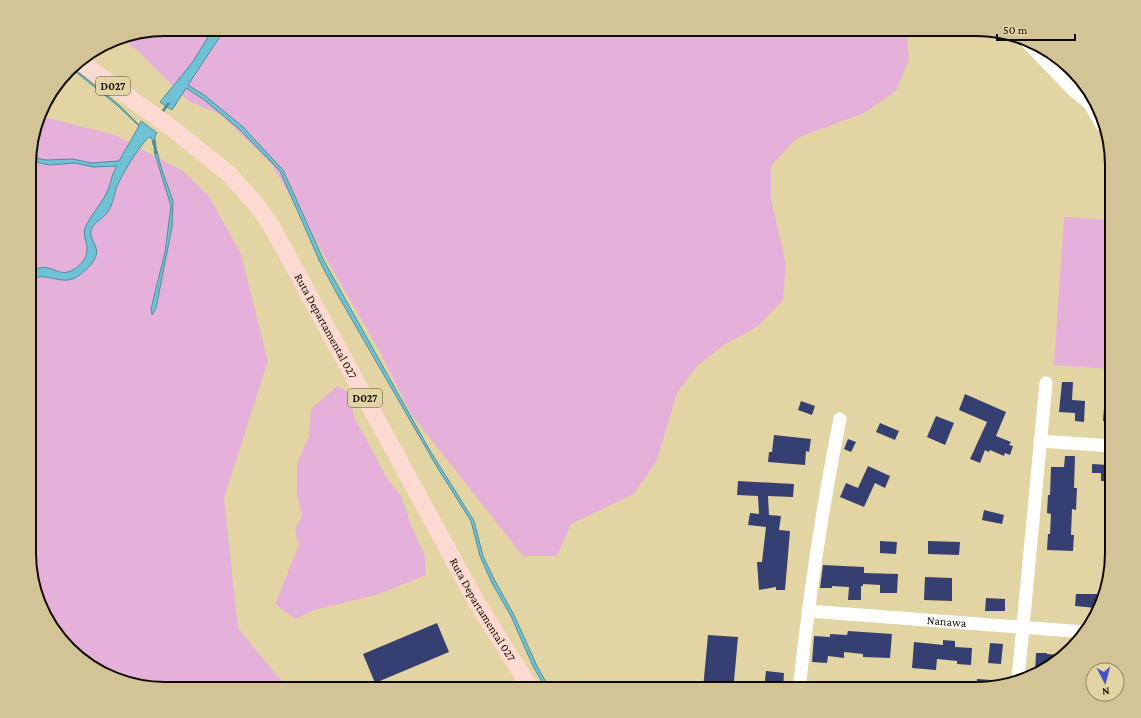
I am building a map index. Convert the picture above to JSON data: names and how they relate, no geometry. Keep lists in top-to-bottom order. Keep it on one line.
{"streets":{"main road":["D027","Ruta Departamental 027"],"street":["Nanawa"]},"scale_bar":"50 m","north":"bottom"}
